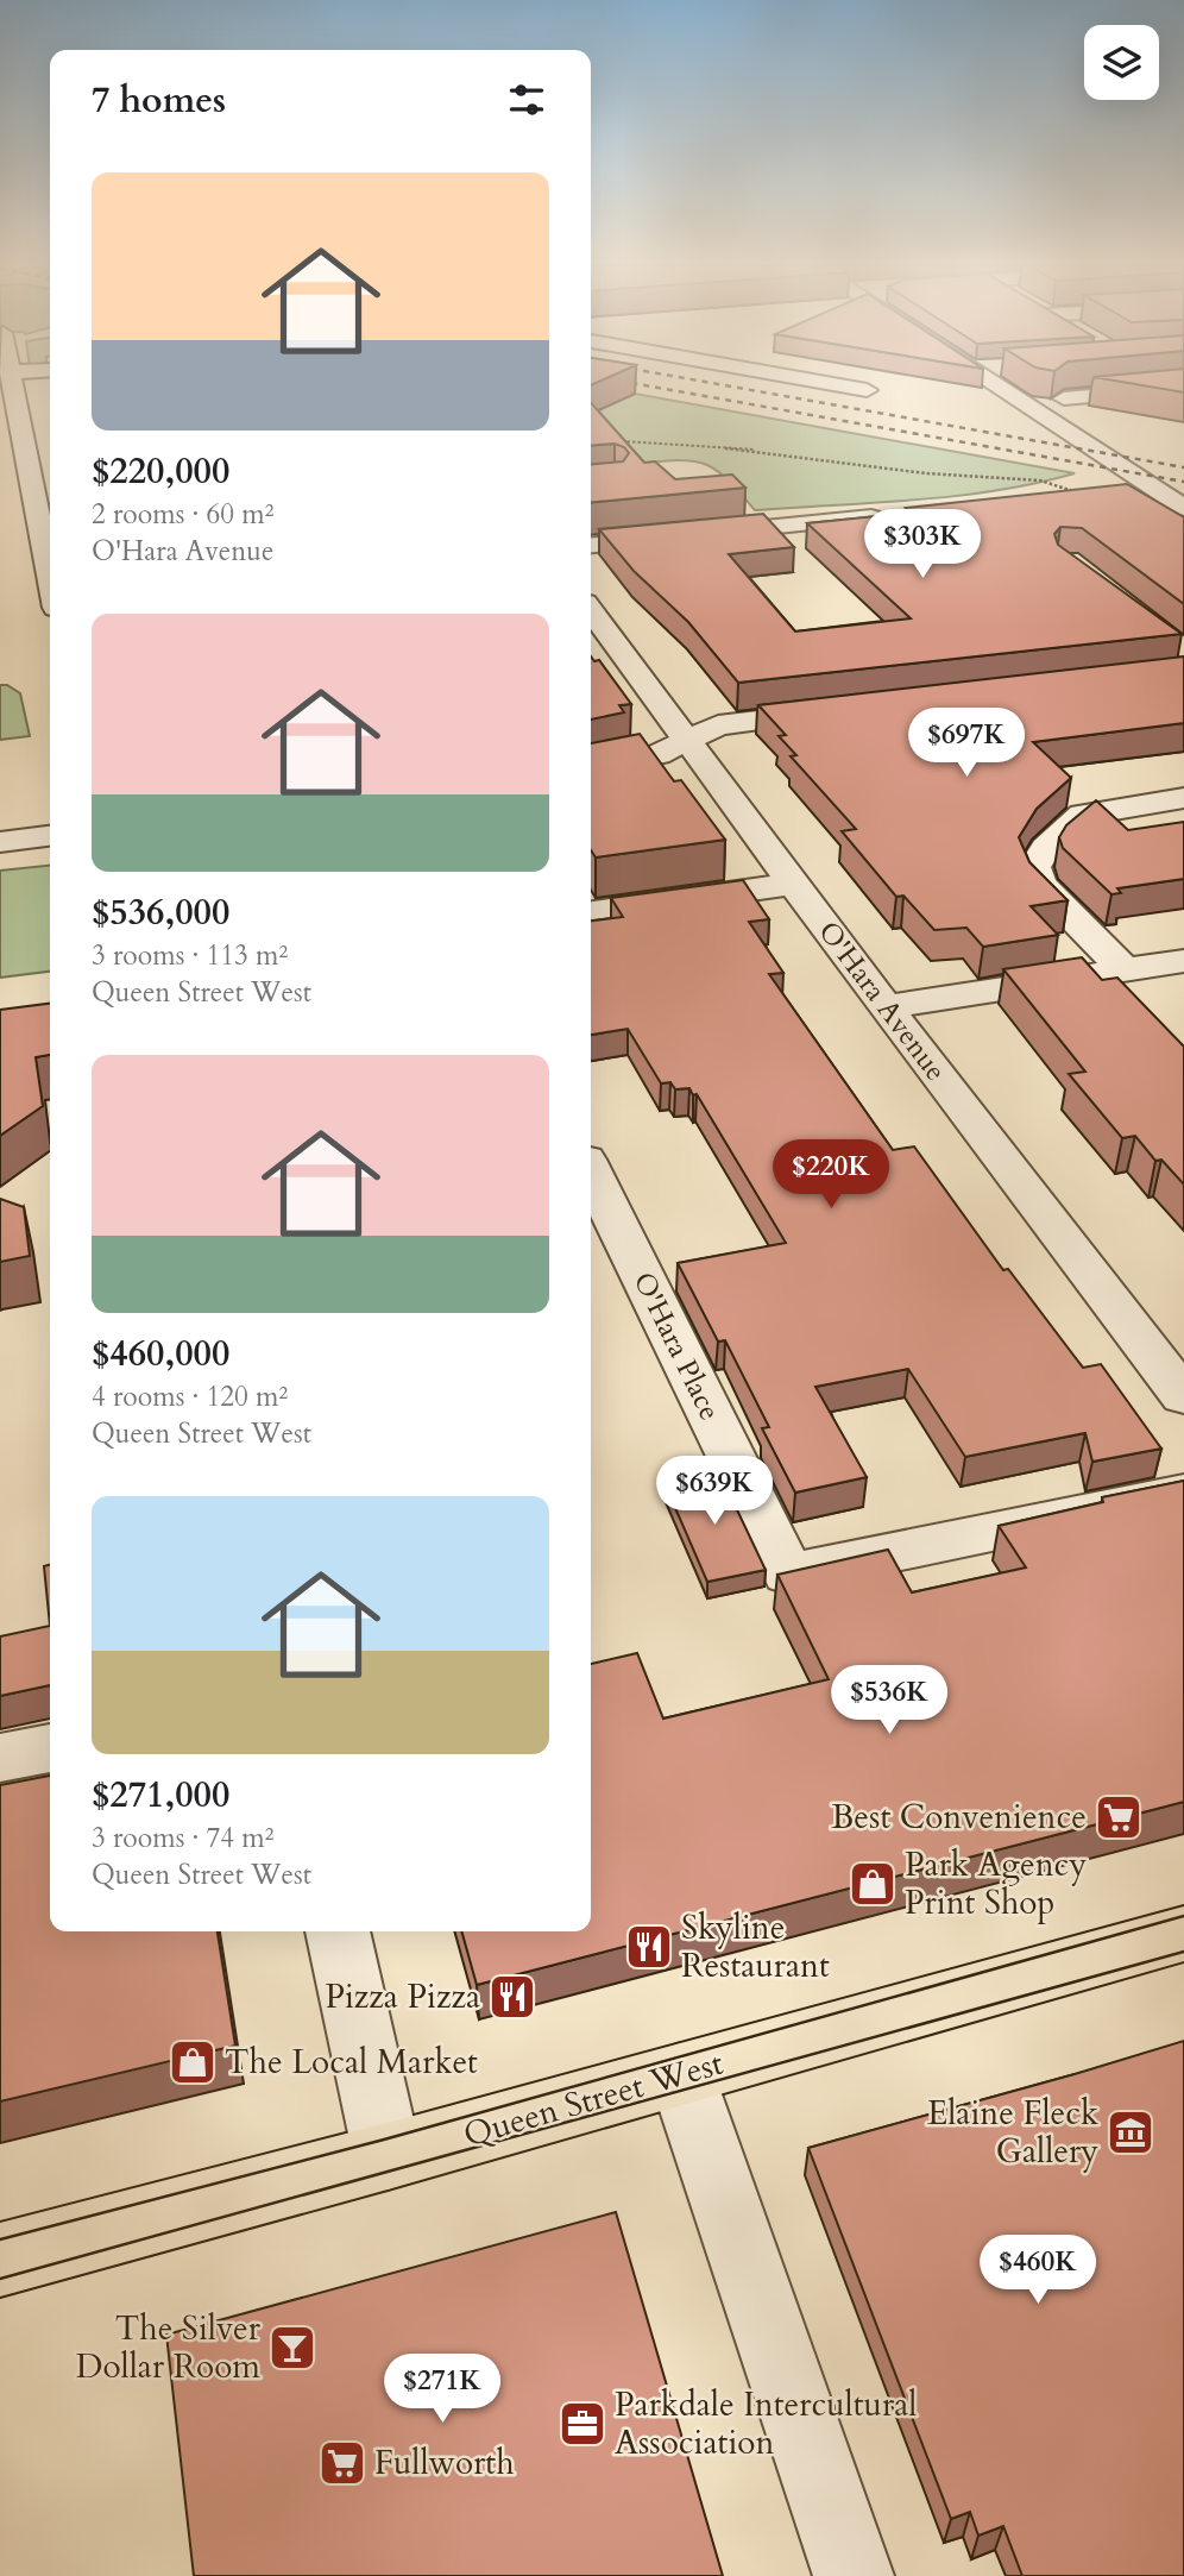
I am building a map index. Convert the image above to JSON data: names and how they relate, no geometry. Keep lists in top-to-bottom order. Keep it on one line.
{"streets":{"main road":["Queen Street West"],"street":["O'Hara Avenue","O'Hara Place"]},"places":{"supermarket":["Best Convenience","Fullworth"],"shop":["Park Agency Print Shop","The Local Market"],"restaurant":["Skyline Restaurant","Pizza Pizza"],"museum":["Elaine Fleck Gallery"],"bar":["The Silver Dollar Room"],"office":["Parkdale Intercultural Association"]},"page":{"heading":"7 homes","list":[{"name":"$220,000","note":"2 rooms · 60 m² · O'Hara Avenue"},{"name":"$536,000","note":"3 rooms · 113 m² · Queen Street West"},{"name":"$460,000","note":"4 rooms · 120 m² · Queen Street West"},{"name":"$271,000","note":"3 rooms · 74 m² · Queen Street West"}],"price":["$303K","$697K","$220K","$639K","$536K","$460K","$271K"]}}
